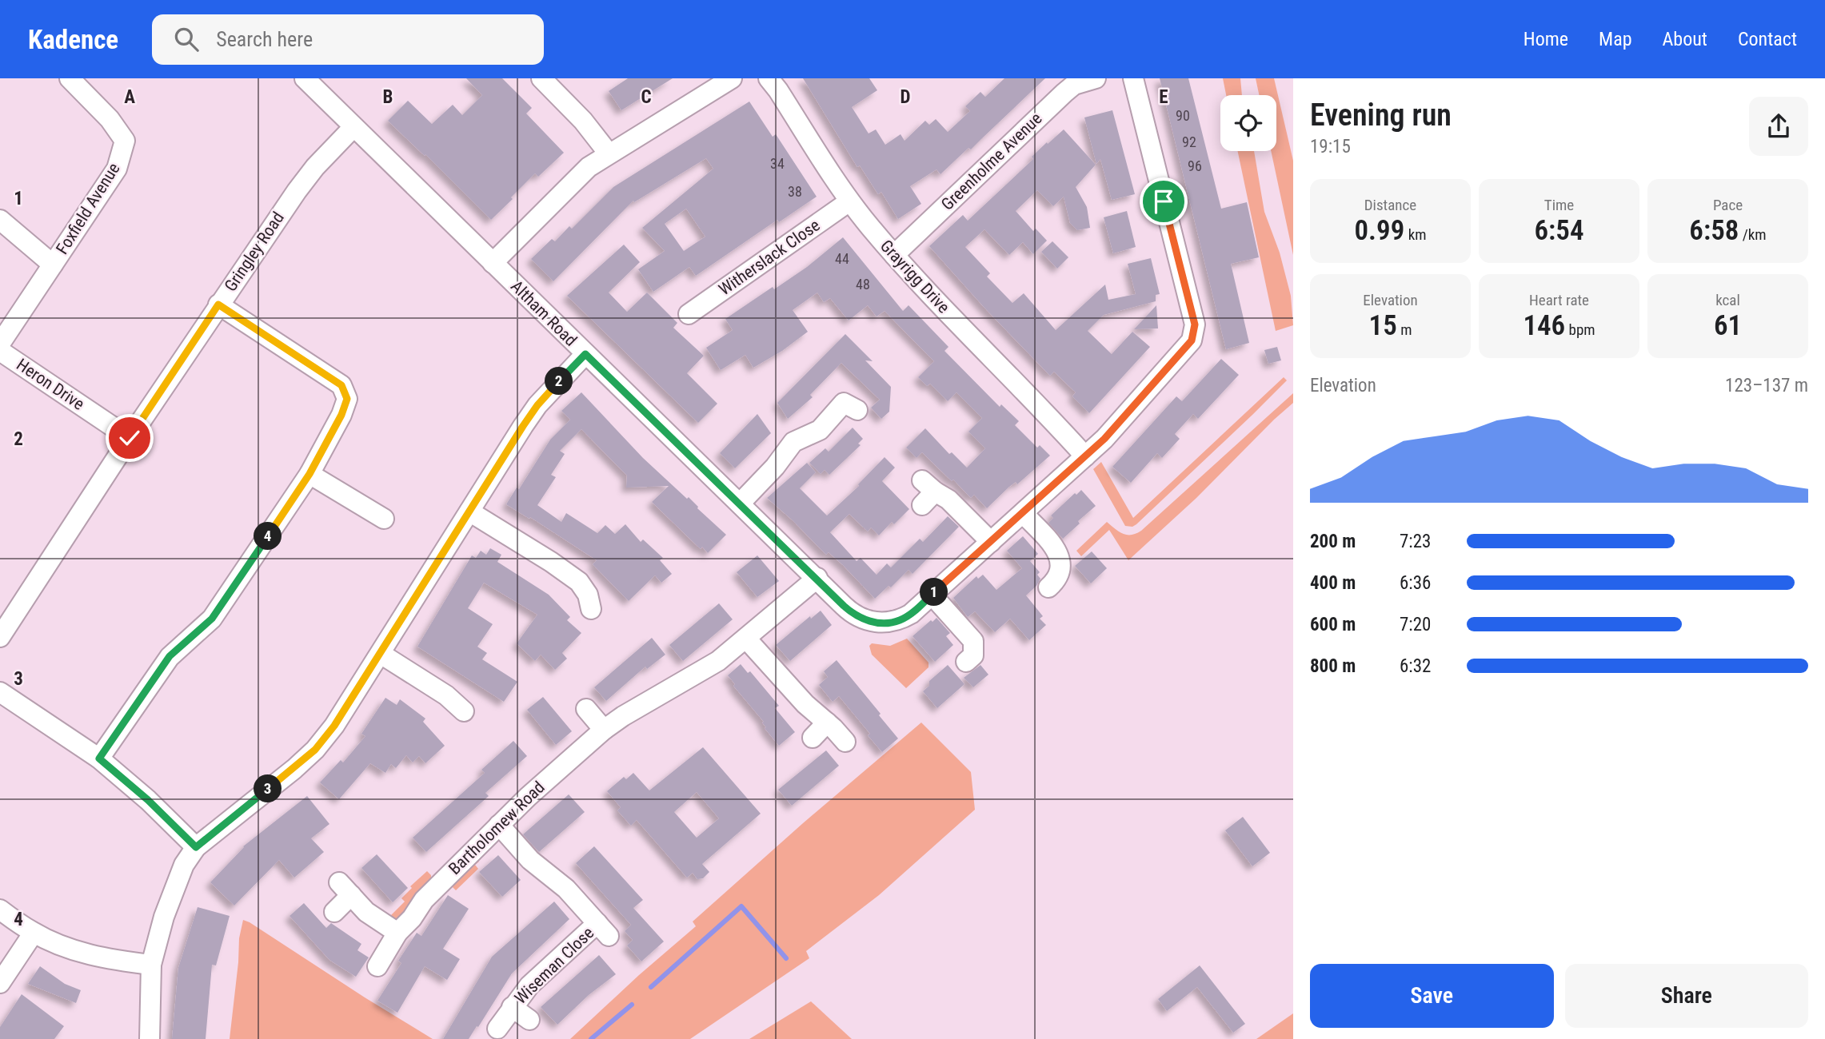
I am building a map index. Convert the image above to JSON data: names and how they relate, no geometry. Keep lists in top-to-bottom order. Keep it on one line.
{"streets":{"street":["Greenholme Avenue","Foxfield Avenue","Gringley Road","Witherslack Close","Grayrigg Drive","Altham Road","Heron Drive","Bartholomew Road","Wiseman Close"]},"crossings":[["Greenholme Avenue","Grayrigg Drive"],["Gringley Road","Altham Road"],["Gringley Road","Heron Drive"],["Witherslack Close","Grayrigg Drive"],["Altham Road","Bartholomew Road"],["Bartholomew Road","Wiseman Close"]],"house_numbers":["90","92","34","96","38","44","48"],"page":{"header":"Kadence","search":"Search here","nav":["Home","Map","About","Contact"],"heading":["Evening run","19:15"],"stats":[["Distance","0.99 km"],["Time","6:54"],["Pace","6:58 /km"],["Elevation","15 m"],["Heart rate","146 bpm"],["kcal","61"]],"chart":["Elevation","123–137 m"],"pins":["2","4","1","3"],"list":[{"name":"200 m","note":"7:23"},{"name":"400 m","note":"6:36"},{"name":"600 m","note":"7:20"},{"name":"800 m","note":"6:32"}],"buttons":["Save","Share"]},"grid":{"columns":["A","B","C","D","E"],"rows":["1","2","3","4"]}}
